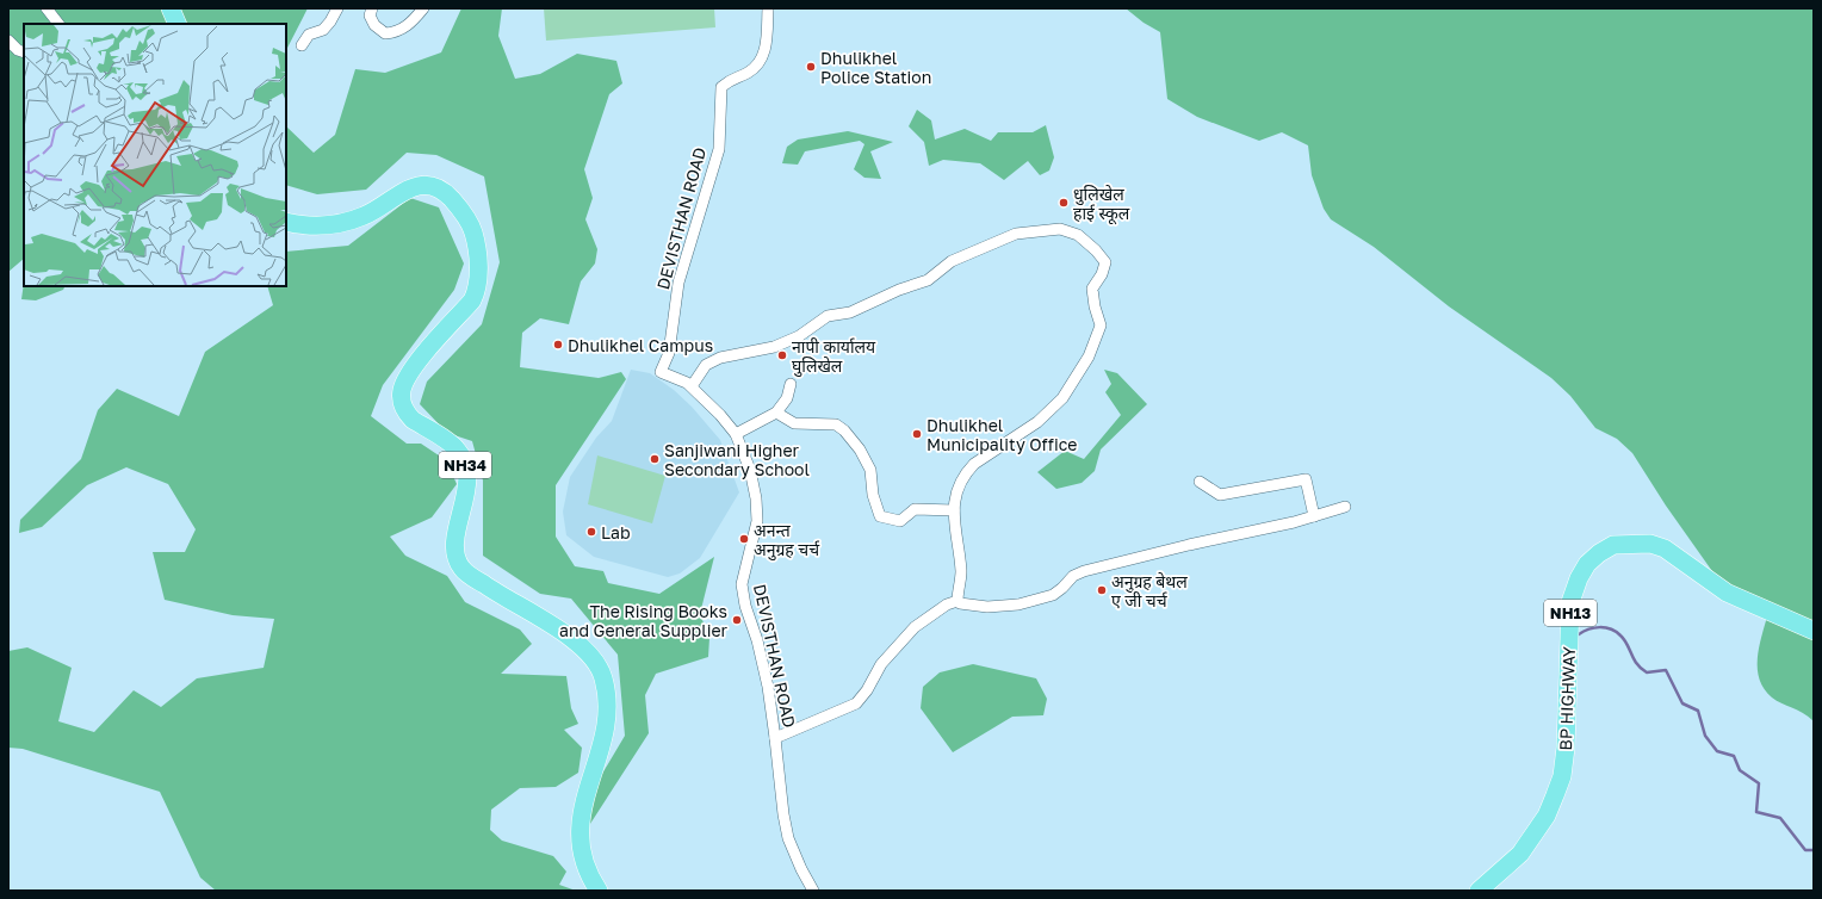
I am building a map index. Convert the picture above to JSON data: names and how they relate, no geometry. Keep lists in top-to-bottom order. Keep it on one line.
{"streets":{"highway":["NH34","NH13","BP HIGHWAY"],"street":["DEVISTHAN ROAD"]},"places":["Dhulikhel Police Station","धुलिखेल हाई स्कूल","Dhulikhel Campus","नापी कार्यालय घुलिखेल","Dhulikhel Municipality Office","Sanjiwani Higher Secondary School","Lab","अनन्त अनुग्रह चर्च","अनुग्रह बेथल ए जी चर्च","The Rising Books and General Supplier"]}
